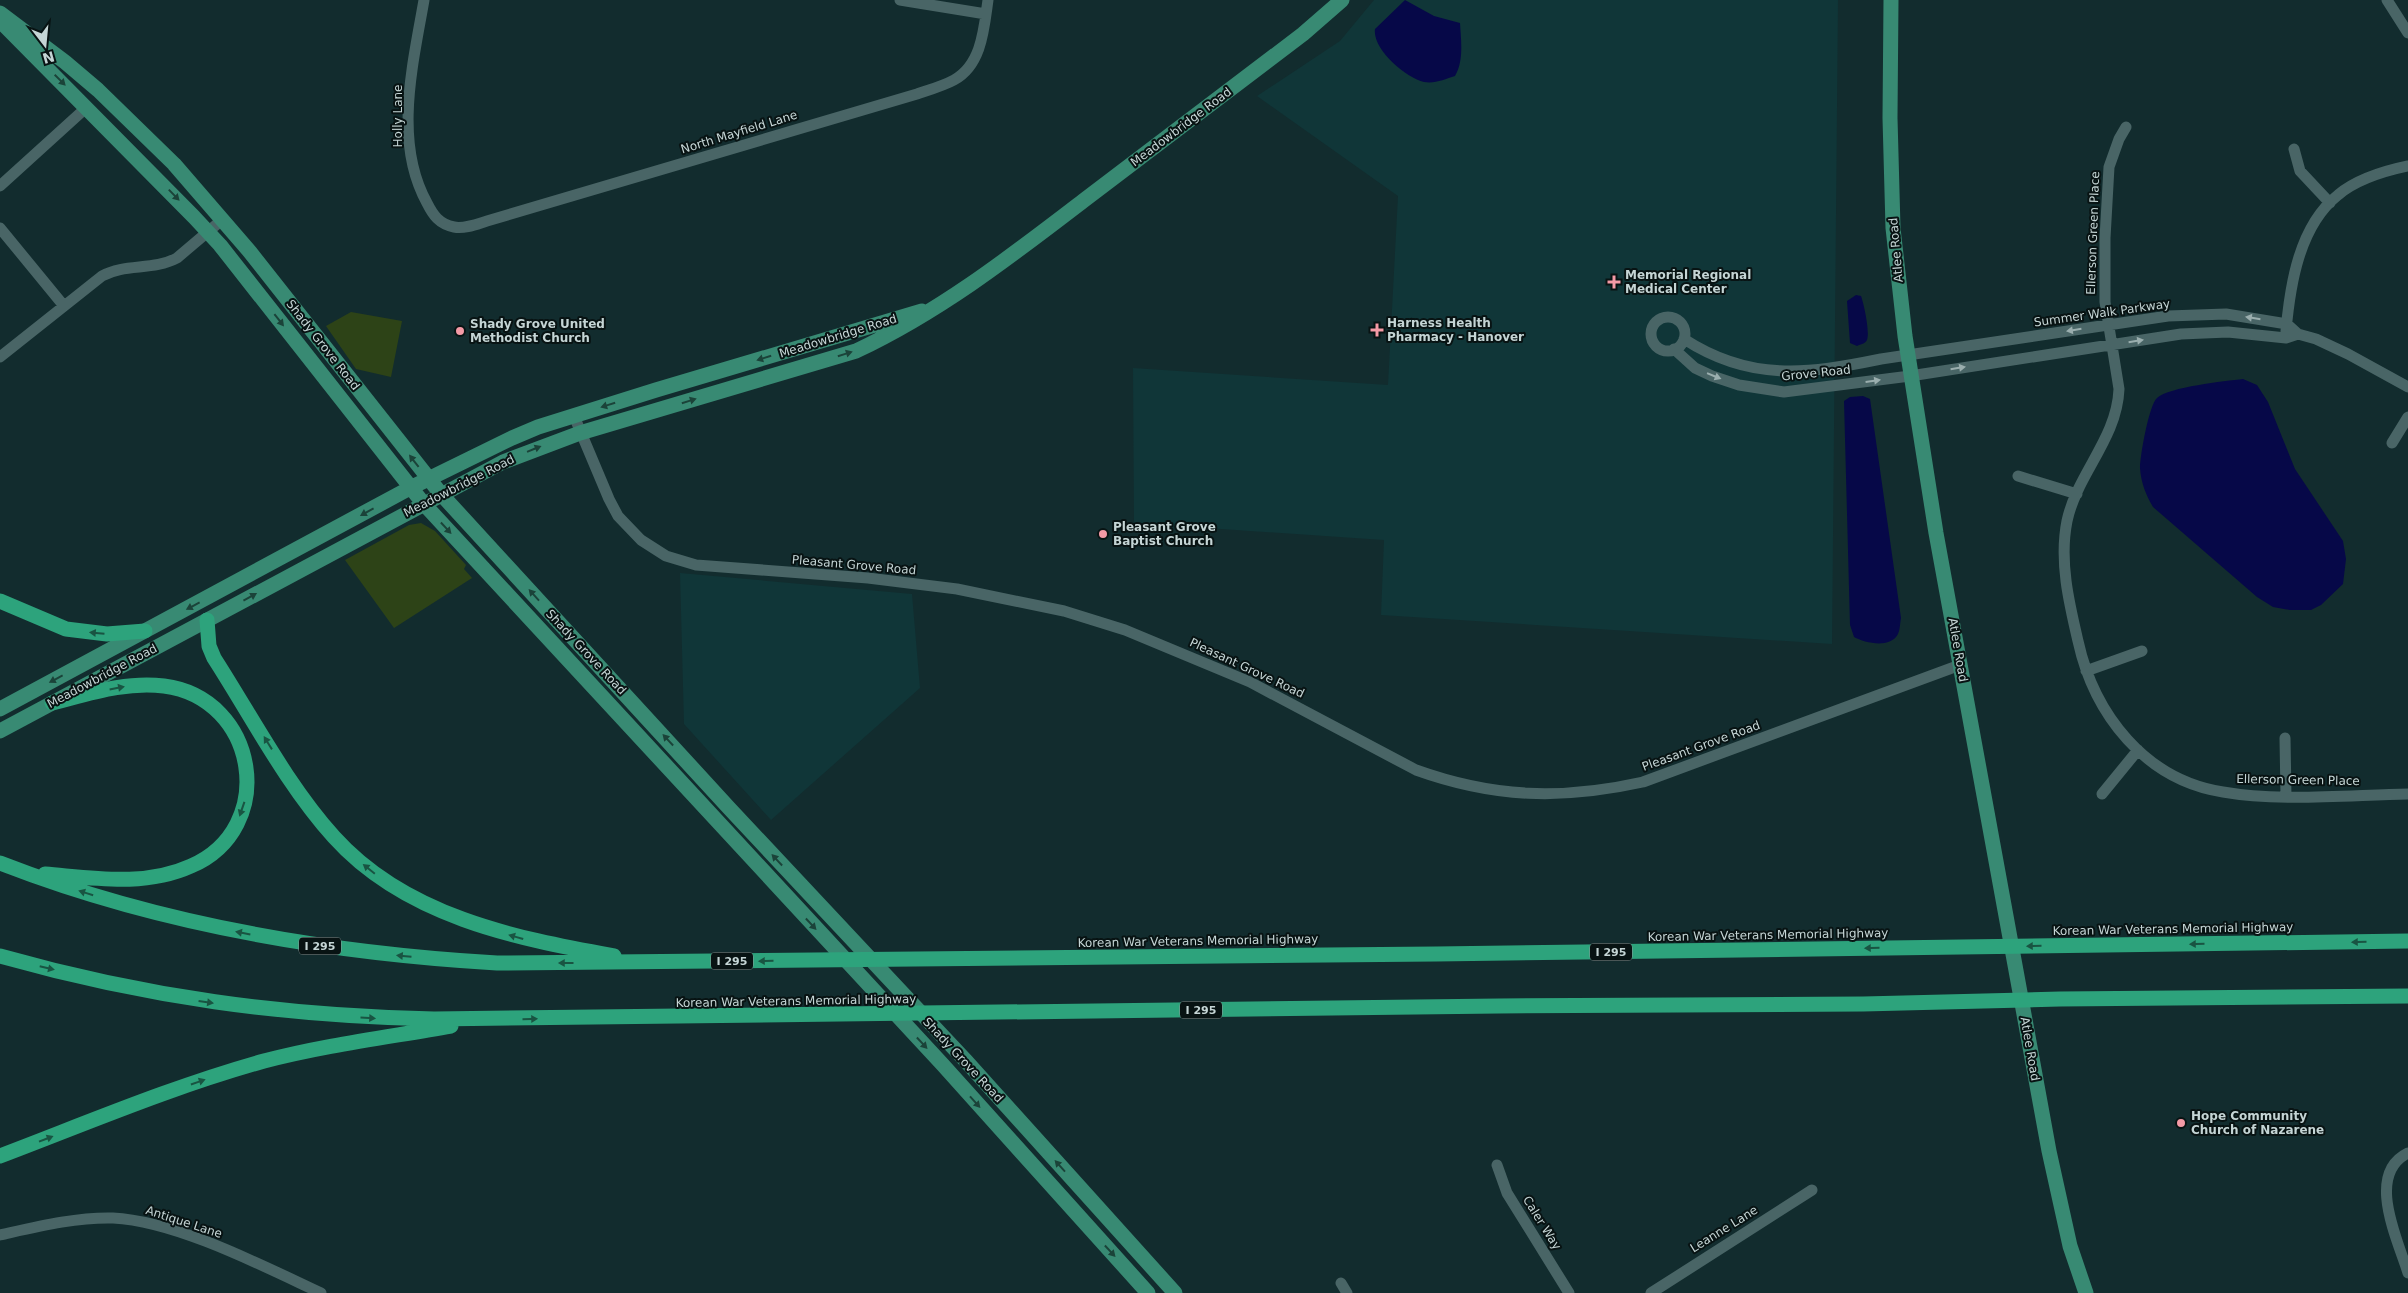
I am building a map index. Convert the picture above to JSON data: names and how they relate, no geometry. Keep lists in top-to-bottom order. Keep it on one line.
{"streets":{"highway":["Korean War Veterans Memorial Highway","I 295"],"main road":["Meadowbridge Road","Atlee Road","Shady Grove Road"],"street":["Holly Lane","North Mayfield Lane","Ellerson Green Place","Summer Walk Parkway","Grove Road","Pleasant Grove Road","Antique Lane","Caler Way","Leanne Lane"]},"crossings":[["Holly Lane","North Mayfield Lane"],["Meadowbridge Road","Shady Grove Road"],["Meadowbridge Road","Pleasant Grove Road"],["Ellerson Green Place","Summer Walk Parkway"],["Atlee Road","Summer Walk Parkway"],["Atlee Road","Grove Road"],["Atlee Road","Pleasant Grove Road"],["Summer Walk Parkway","Grove Road"]],"places":{"health":["Memorial Regional Medical Center","Harness Health Pharmacy - Hanover"],"other":["Shady Grove United Methodist Church","Pleasant Grove Baptist Church","Hope Community Church of Nazarene"]},"north":"bottom"}
